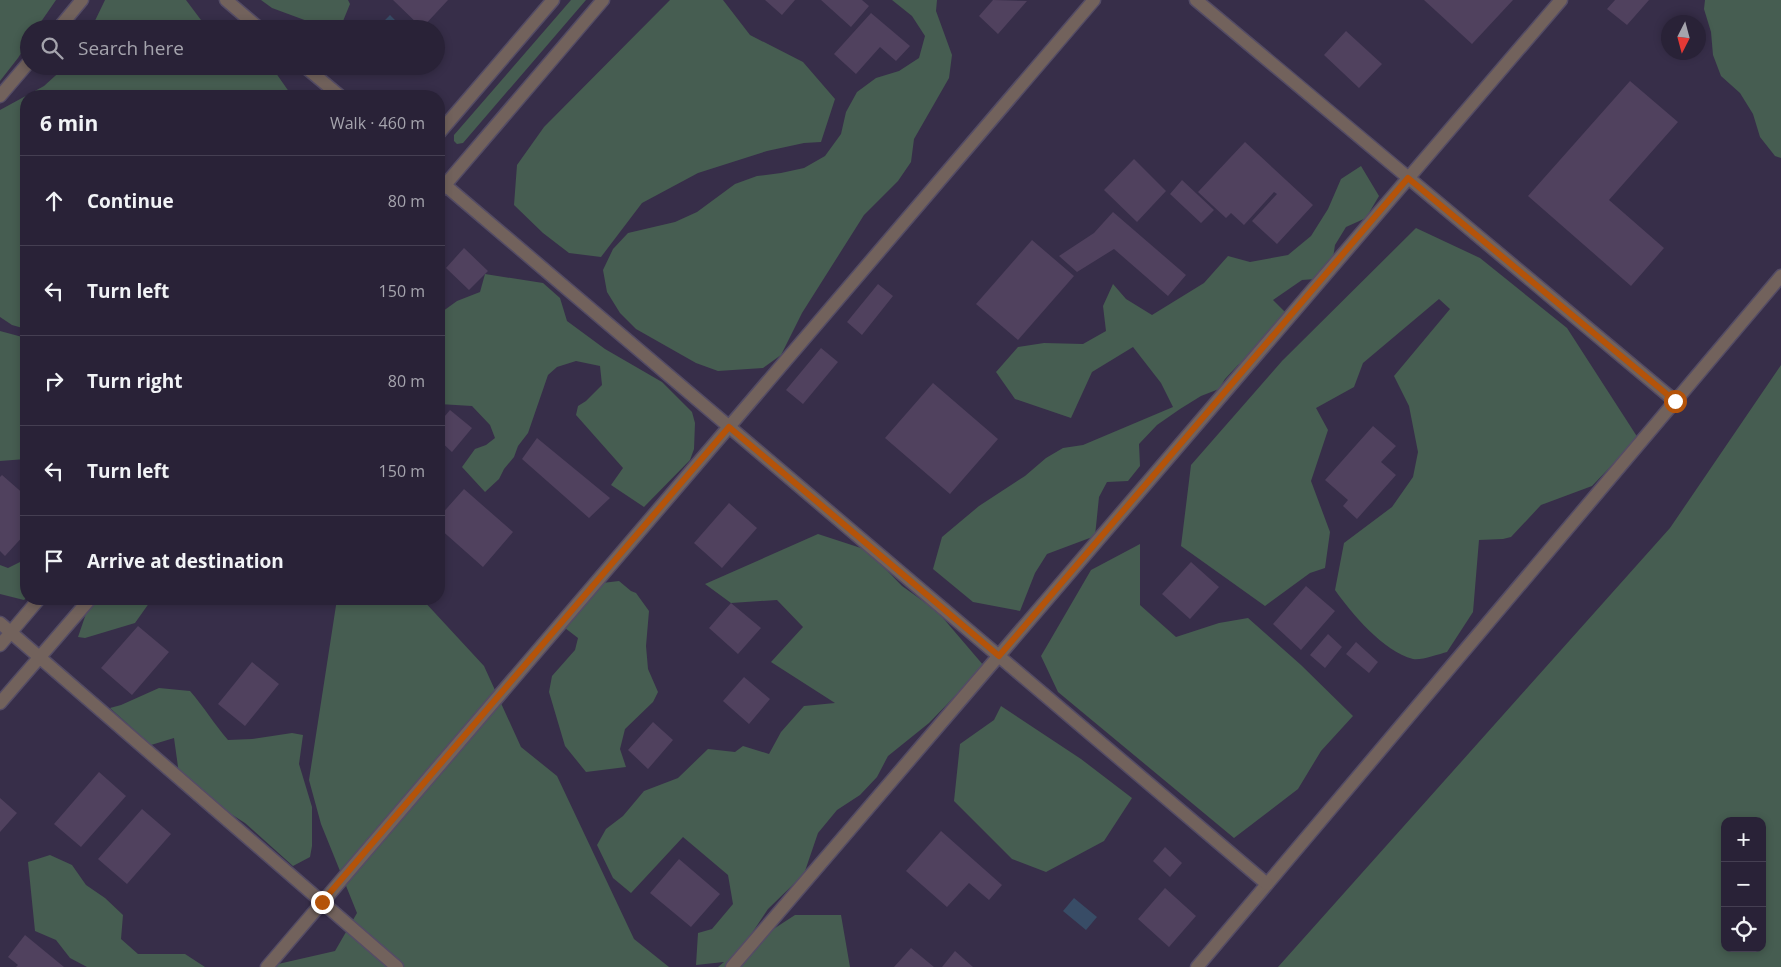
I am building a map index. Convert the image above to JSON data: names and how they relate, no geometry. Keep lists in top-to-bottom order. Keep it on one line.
{"north":"bottom","page":{"search":"Search here","heading":["6 min","Walk · 460 m"],"list":[["Continue","80 m"],["Turn left","150 m"],["Turn right","80 m"],["Turn left","150 m"],"Arrive at destination"],"map_buttons":["+","−"]}}
